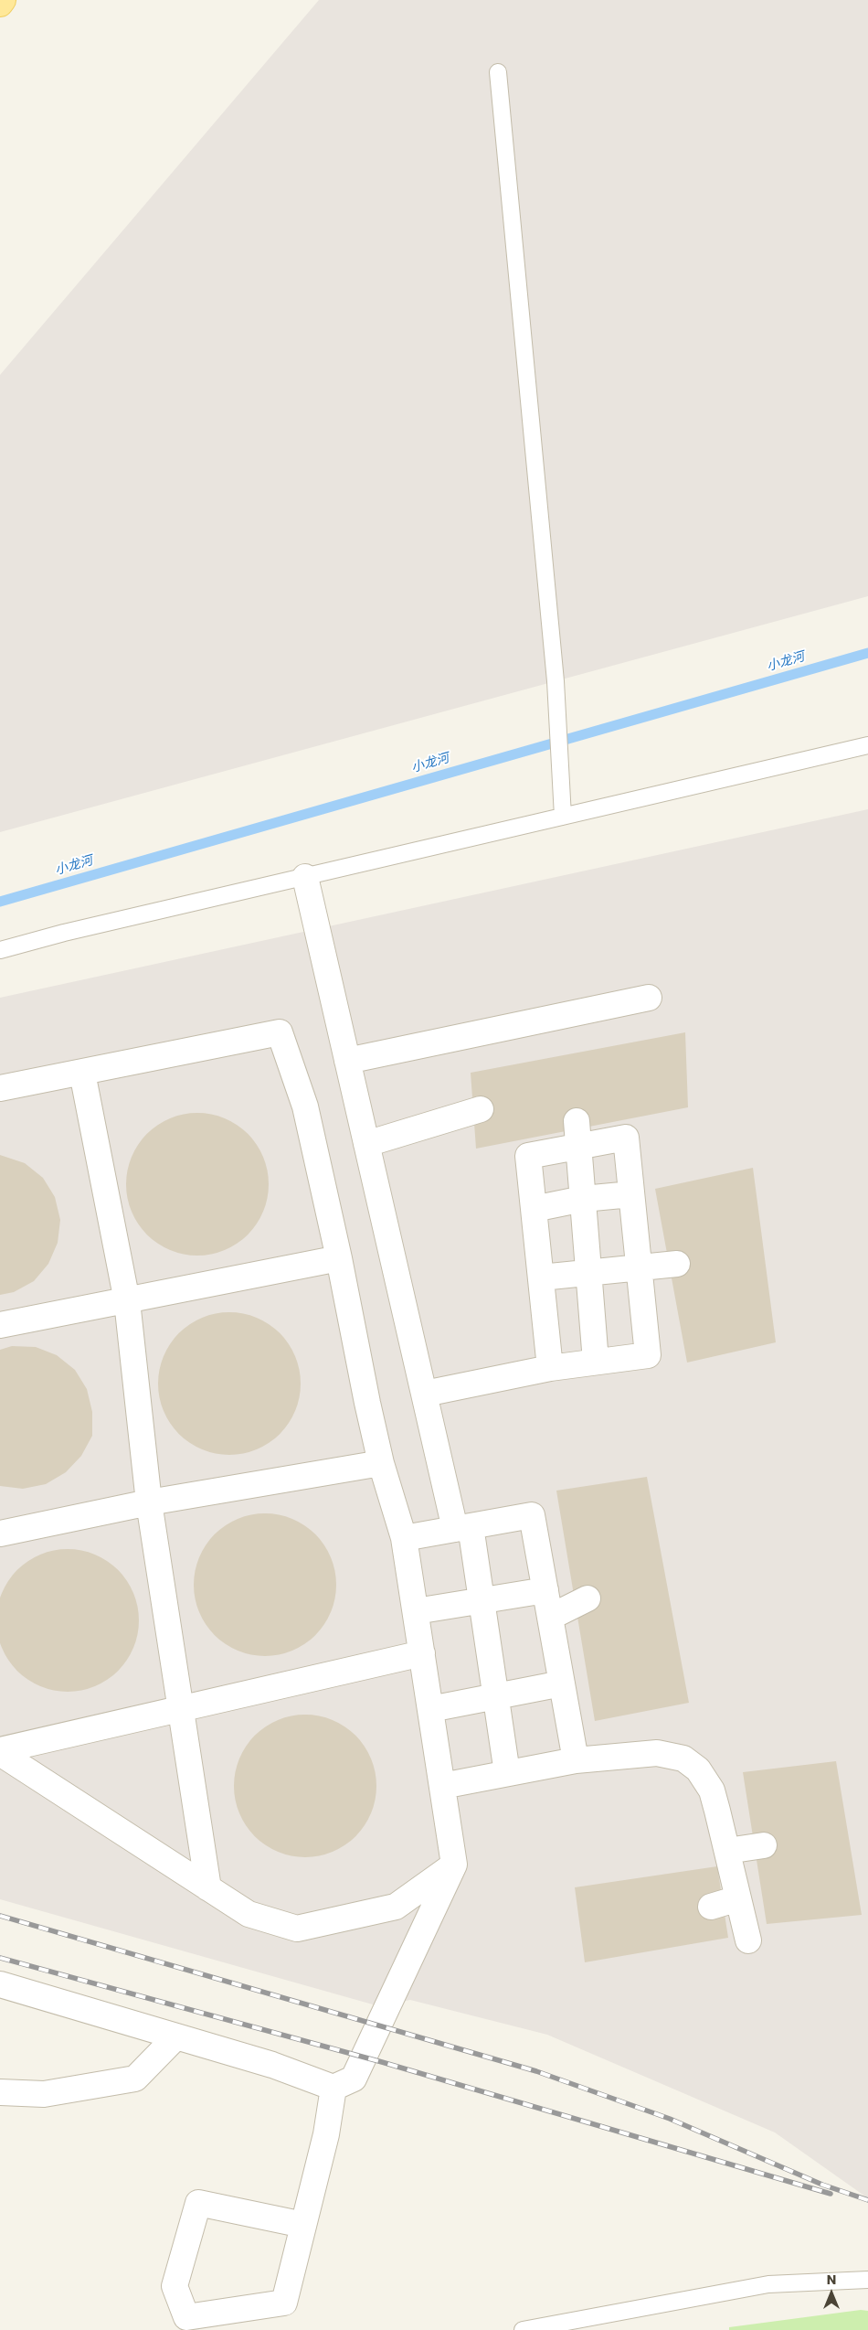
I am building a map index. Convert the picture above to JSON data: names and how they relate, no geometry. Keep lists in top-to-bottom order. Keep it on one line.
{"water":["小龙河"],"north":"top"}
